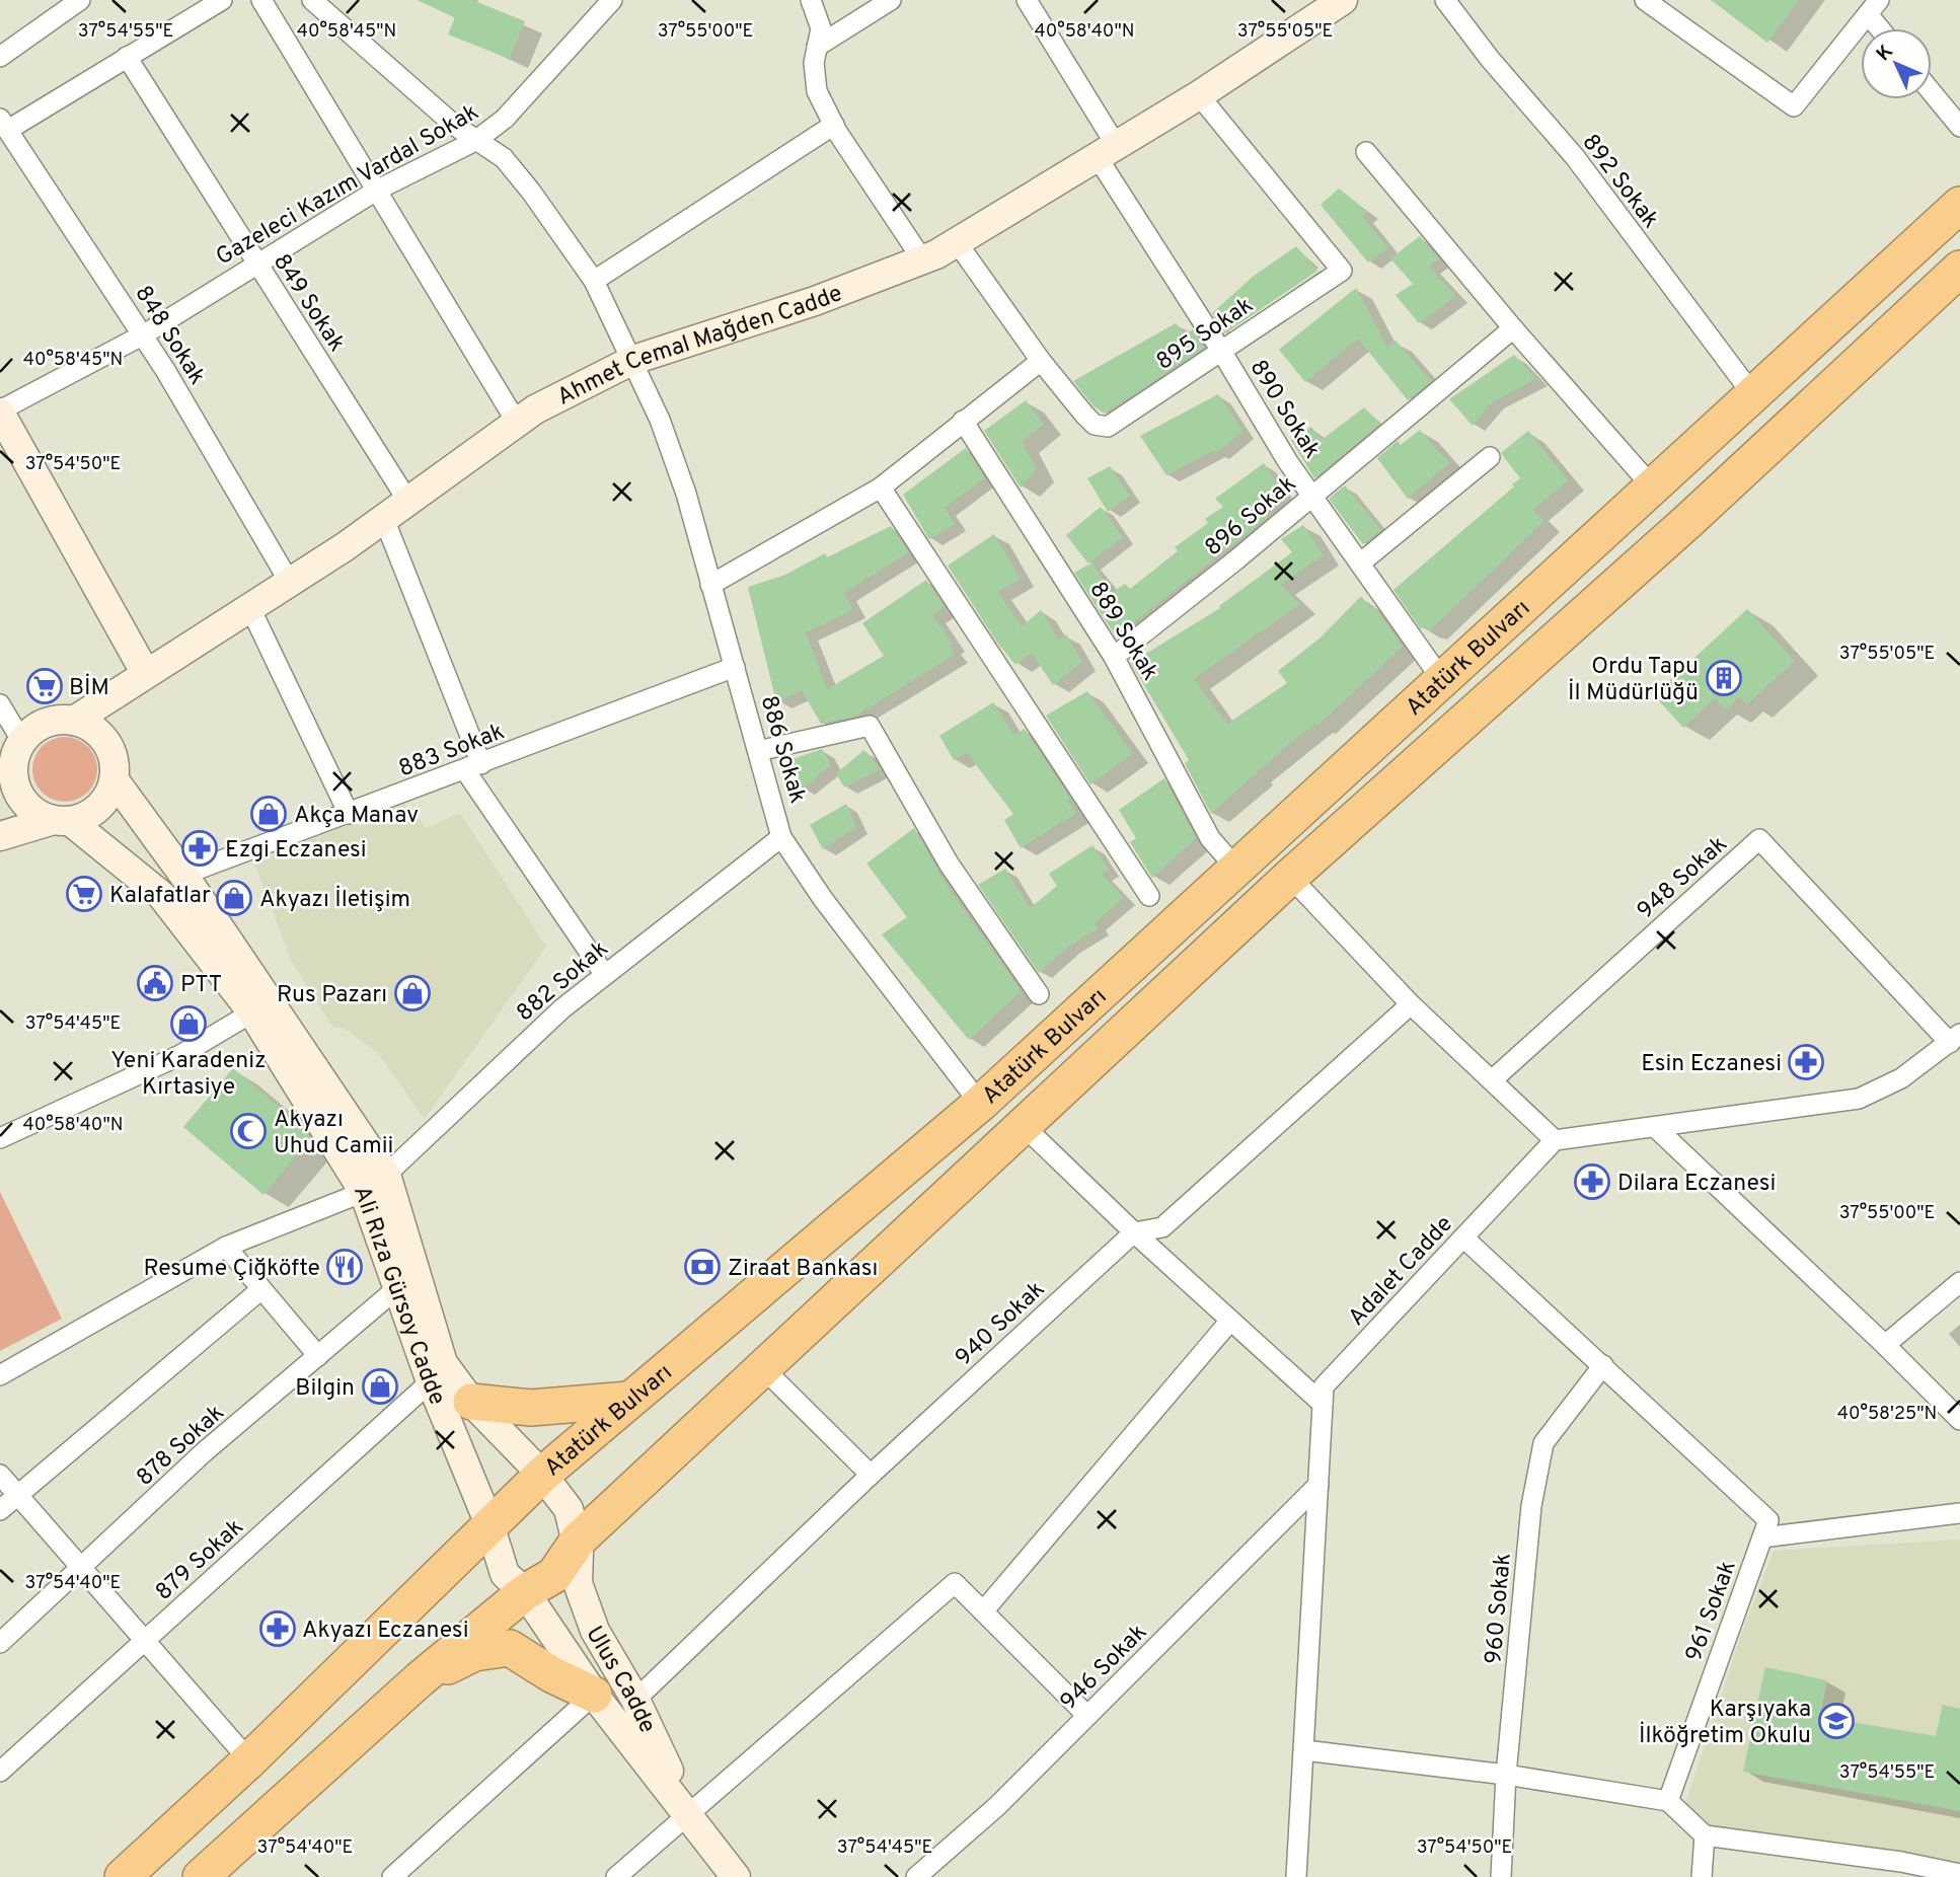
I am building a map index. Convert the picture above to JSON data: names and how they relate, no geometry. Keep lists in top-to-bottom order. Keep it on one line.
{"streets":{"highway":["Atatürk Bulvarı"],"main road":["Ahmet Cemal Mağden Cadde","Ali Rıza Gürsoy Cadde","Ulus Cadde"],"street":["892 Sokak","Gazeleci Kazım Vardal Sokak","849 Sokak","895 Sokak","848 Sokak","890 Sokak","896 Sokak","889 Sokak","883 Sokak","886 Sokak","948 Sokak","882 Sokak","Adalet Cadde","940 Sokak","878 Sokak","879 Sokak","960 Sokak","961 Sokak","946 Sokak"]},"crossings":[["892 Sokak","Atatürk Bulvarı"],["Gazeleci Kazım Vardal Sokak","849 Sokak"],["Gazeleci Kazım Vardal Sokak","848 Sokak"],["Gazeleci Kazım Vardal Sokak","886 Sokak"],["849 Sokak","Ahmet Cemal Mağden Cadde"],["895 Sokak","Ahmet Cemal Mağden Cadde"],["895 Sokak","890 Sokak"],["848 Sokak","Ahmet Cemal Mağden Cadde"],["Ahmet Cemal Mağden Cadde","890 Sokak"],["Ahmet Cemal Mağden Cadde","886 Sokak"],["Ahmet Cemal Mağden Cadde","Ali Rıza Gürsoy Cadde"],["890 Sokak","896 Sokak"],["890 Sokak","Atatürk Bulvarı"],["896 Sokak","889 Sokak"],["889 Sokak","Atatürk Bulvarı"],["Atatürk Bulvarı","886 Sokak"],["Atatürk Bulvarı","Ali Rıza Gürsoy Cadde"],["Atatürk Bulvarı","Ulus Cadde"],["883 Sokak","886 Sokak"],["883 Sokak","Ali Rıza Gürsoy Cadde"],["886 Sokak","882 Sokak"],["882 Sokak","Ali Rıza Gürsoy Cadde"],["Adalet Cadde","946 Sokak"],["Ali Rıza Gürsoy Cadde","878 Sokak"],["Ali Rıza Gürsoy Cadde","879 Sokak"],["Ali Rıza Gürsoy Cadde","Ulus Cadde"],["940 Sokak","Ulus Cadde"]],"places":{"building":["Ordu Tapu İl Müdürlüğü"],"supermarket":["BİM","Kalafatlar"],"shop":["Akça Manav","Akyazı İletişim","Rus Pazarı","Yeni Karadeniz Kırtasiye","Bilgin"],"pharmacy":["Ezgi Eczanesi","Esin Eczanesi","Dilara Eczanesi","Akyazı Eczanesi"],"public building":["PTT"],"mosque":["Akyazı Uhud Camii"],"restaurant":["Resume Çiğköfte"],"bank":["Ziraat Bankası"],"school or university":["Karşıyaka İlköğretim Okulu"]},"north":"top left","coordinates":["37°54'55\"E","37°55'00\"E","37°55'05\"E","40°58'45\"N","40°58'40\"N","37°54'50\"E","37°54'45\"E","40°58'25\"N","37°54'40\"E"]}
